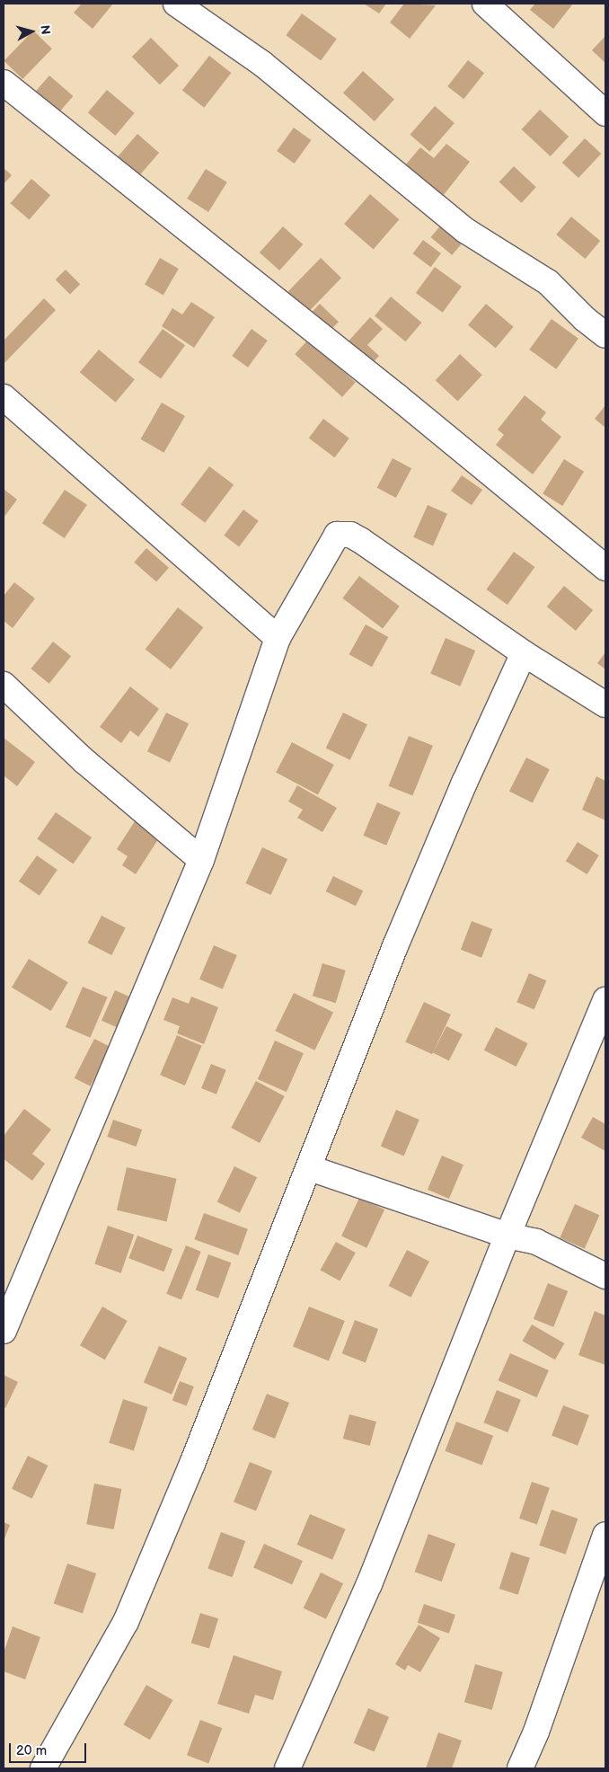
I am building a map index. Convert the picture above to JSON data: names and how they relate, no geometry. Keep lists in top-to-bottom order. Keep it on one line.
{"scale_bar":"20 m","north":"right"}
